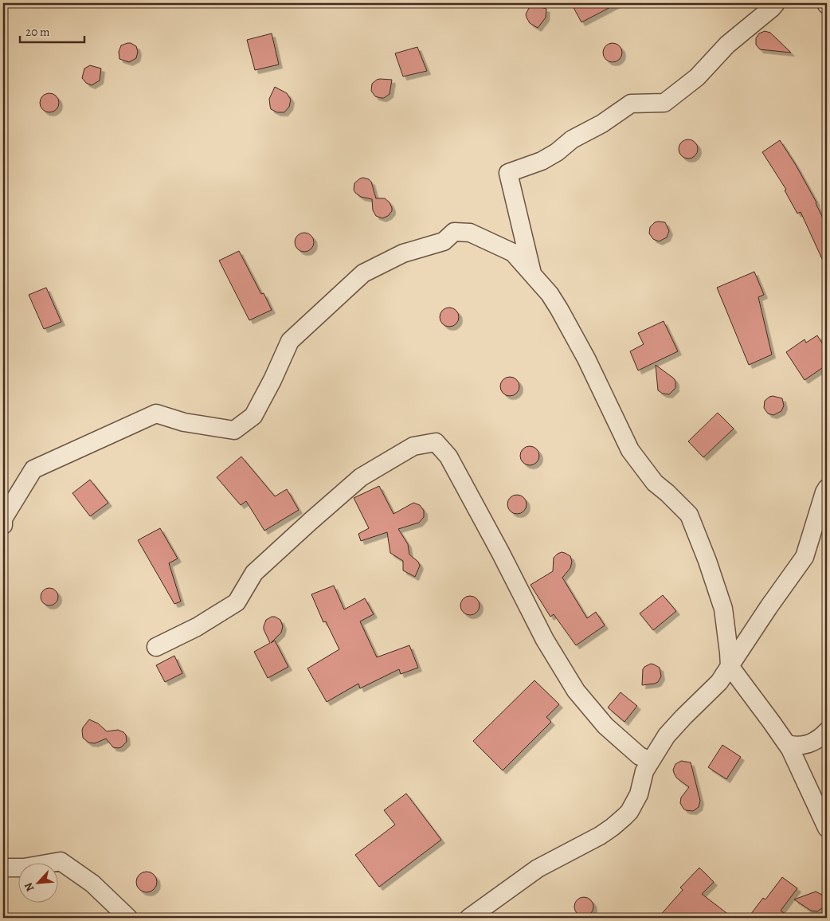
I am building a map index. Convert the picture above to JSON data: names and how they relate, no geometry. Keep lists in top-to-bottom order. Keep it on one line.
{"scale_bar":"20 m","north":"bottom left"}
